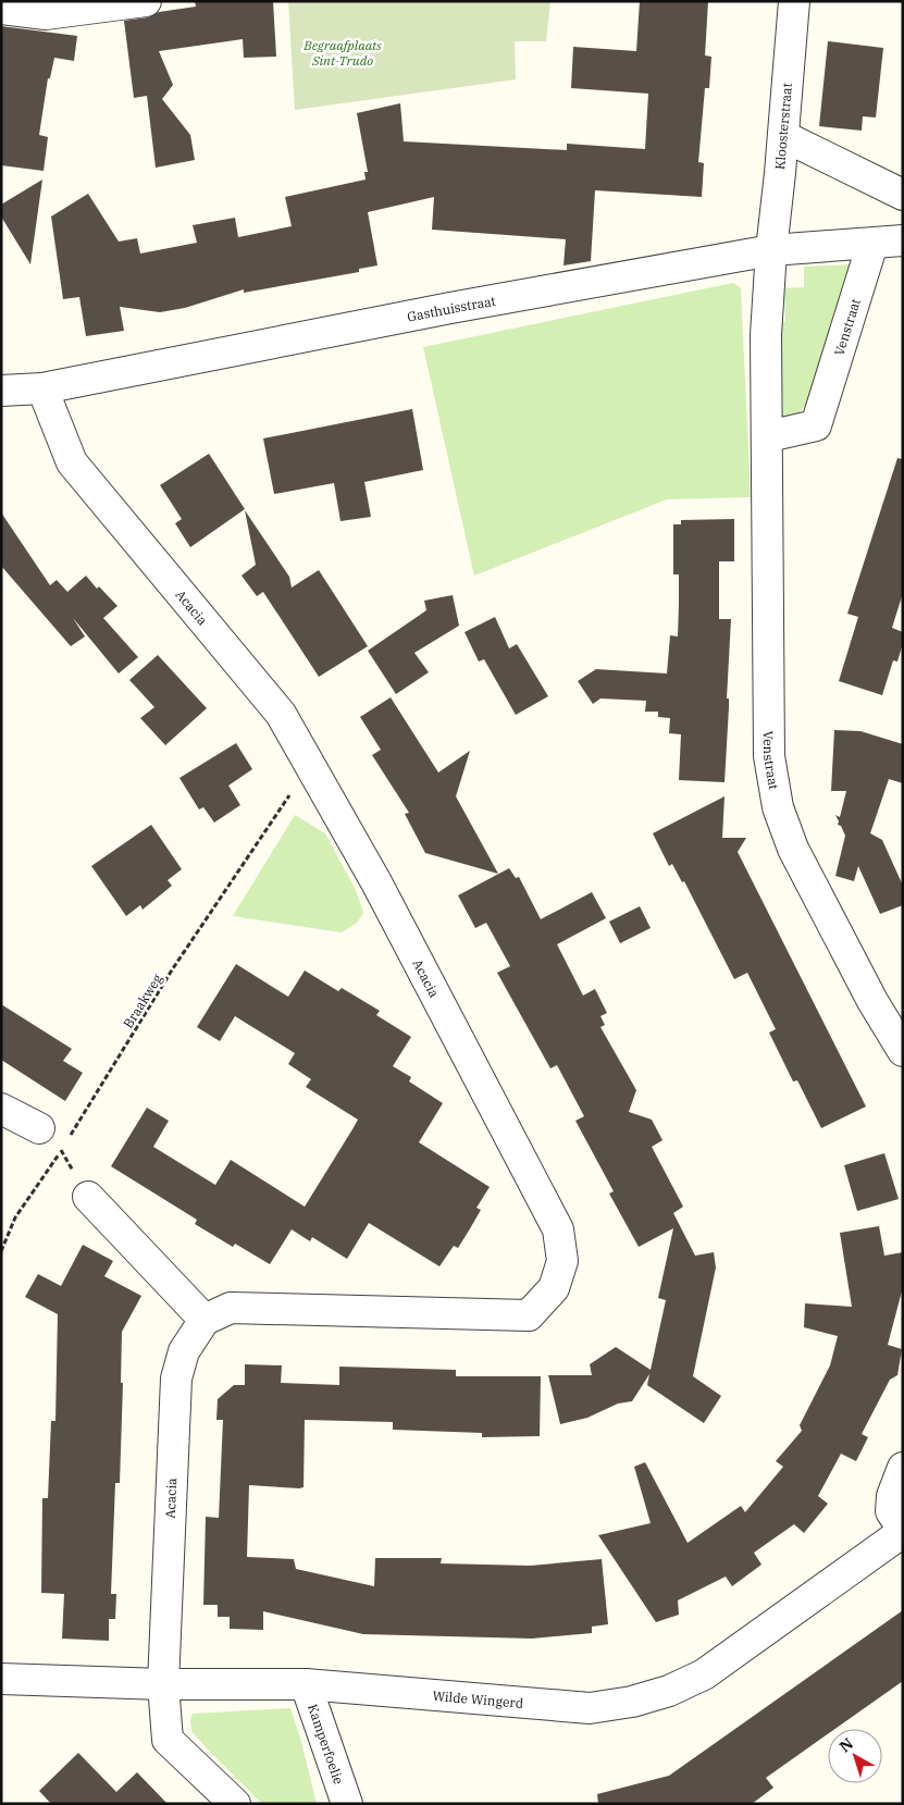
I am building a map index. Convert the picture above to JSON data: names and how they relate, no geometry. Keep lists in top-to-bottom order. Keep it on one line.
{"streets":{"street":["Kloosterstraat","Gasthuisstraat","Venstraat","Acacia","Wilde Wingerd","Kamperfoelie"],"path":["Braakweg"]},"crossings":[["Kloosterstraat","Gasthuisstraat"],["Kloosterstraat","Venstraat"],["Gasthuisstraat","Venstraat"],["Gasthuisstraat","Acacia"],["Acacia","Braakweg"],["Acacia","Wilde Wingerd"],["Wilde Wingerd","Kamperfoelie"]],"parks":["Begraafplaats Sint-Trudo"],"north":"top left"}
